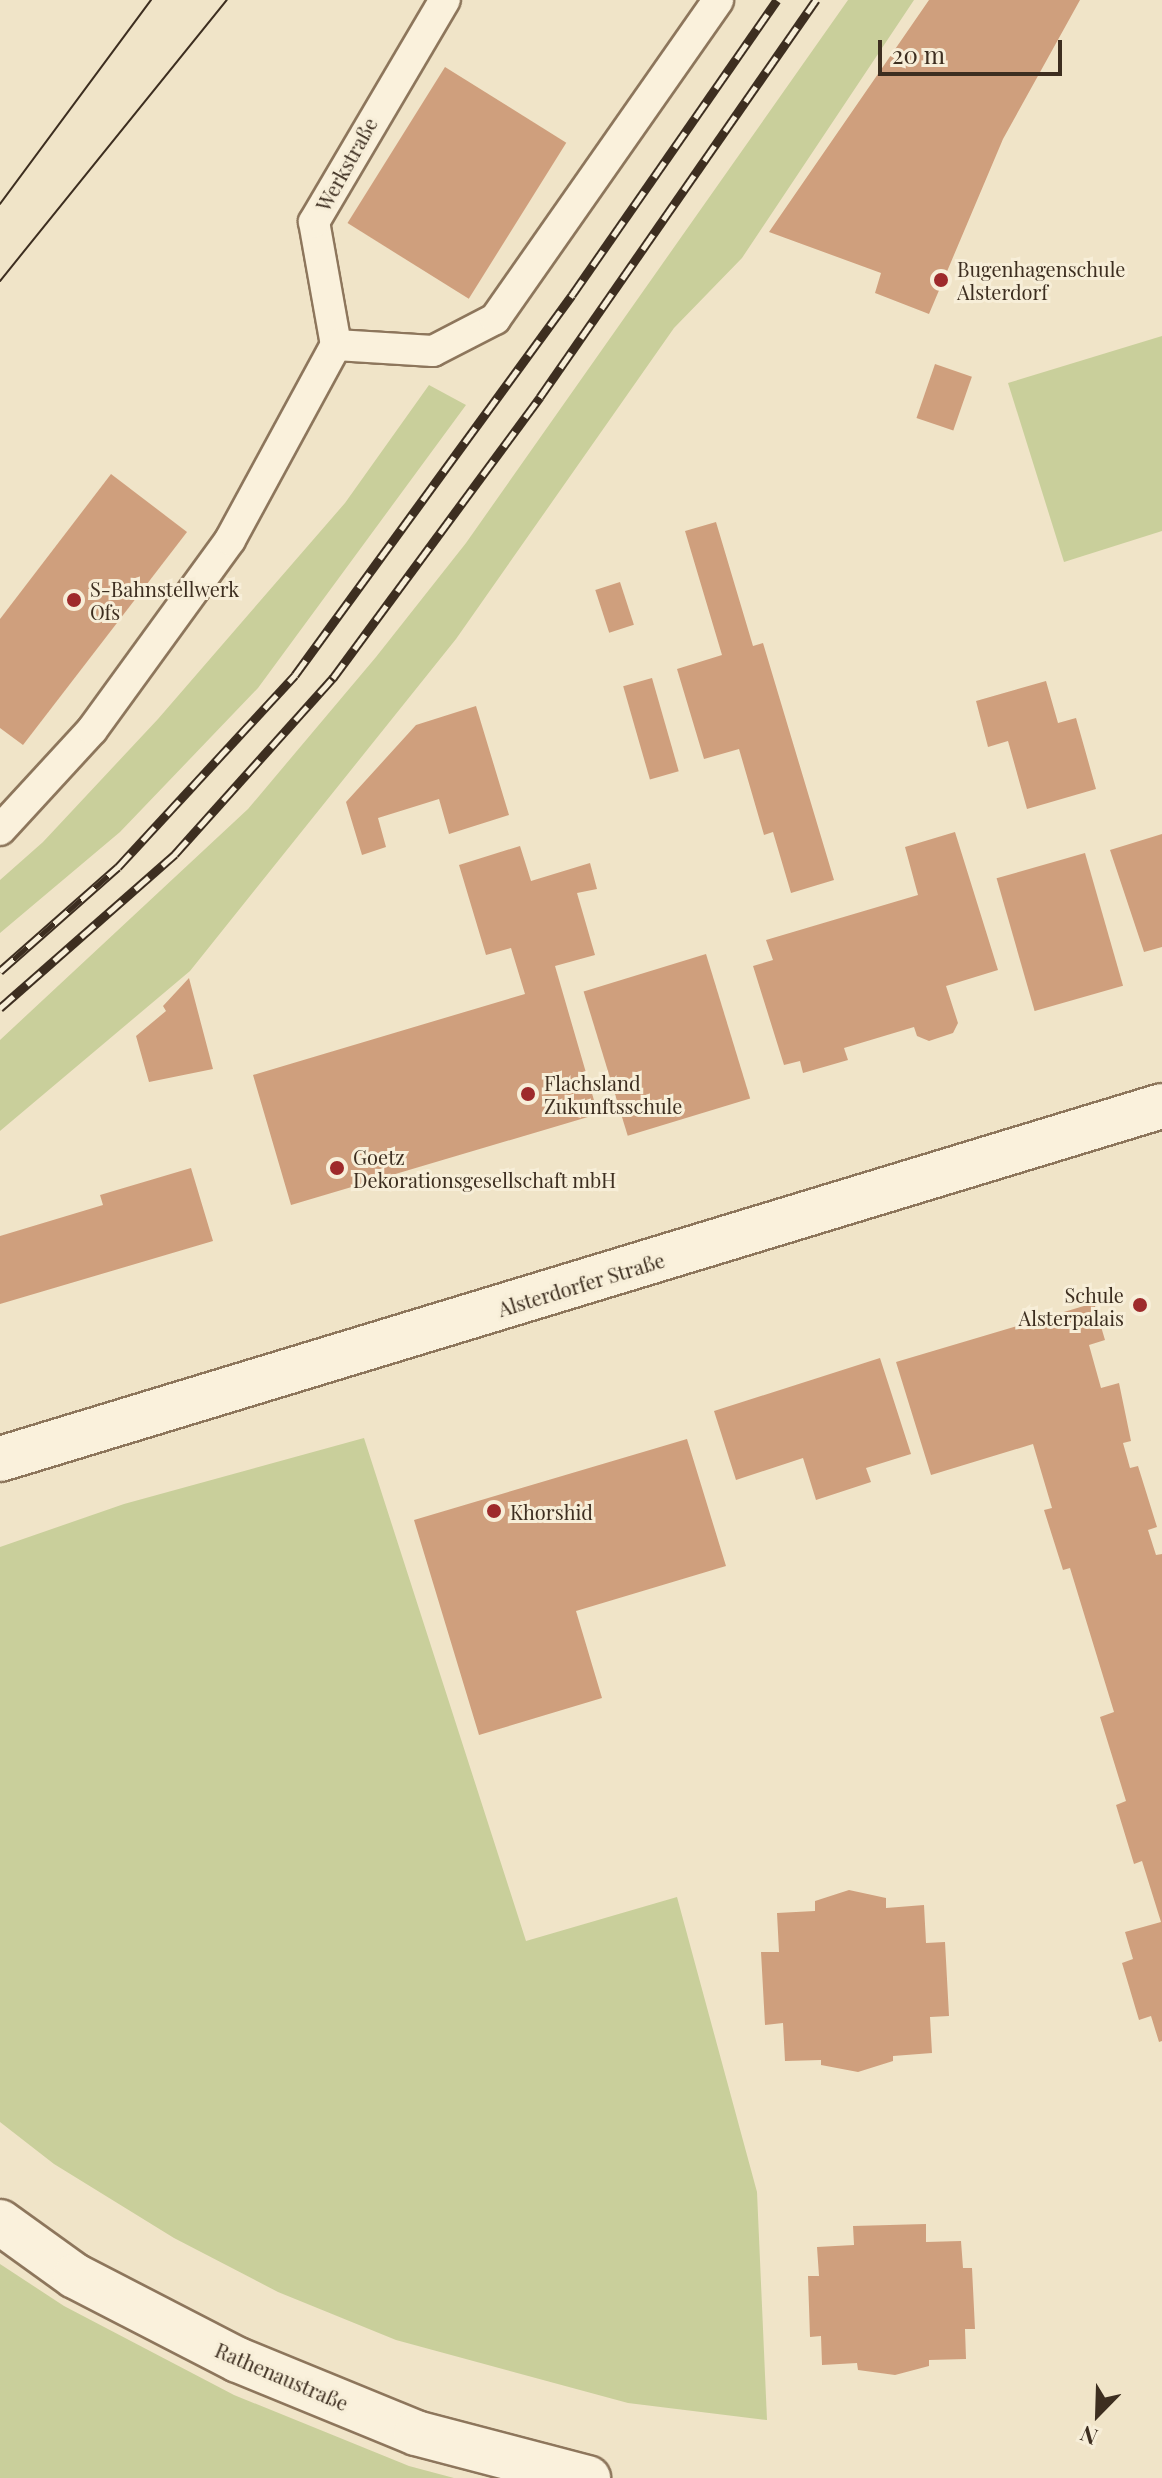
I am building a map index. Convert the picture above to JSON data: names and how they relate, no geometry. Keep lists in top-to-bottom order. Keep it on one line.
{"streets":{"street":["Alsterdorfer Straße","Rathenaustraße"],"lane":["Werkstraße"]},"places":["Bugenhagenschule Alsterdorf","S-Bahnstellwerk Ofs","Flachsland Zukunftsschule","Goetz Dekorationsgesellschaft mbH","Schule Alsterpalais","Khorshid"],"scale_bar":"20 m","north":"bottom left"}
